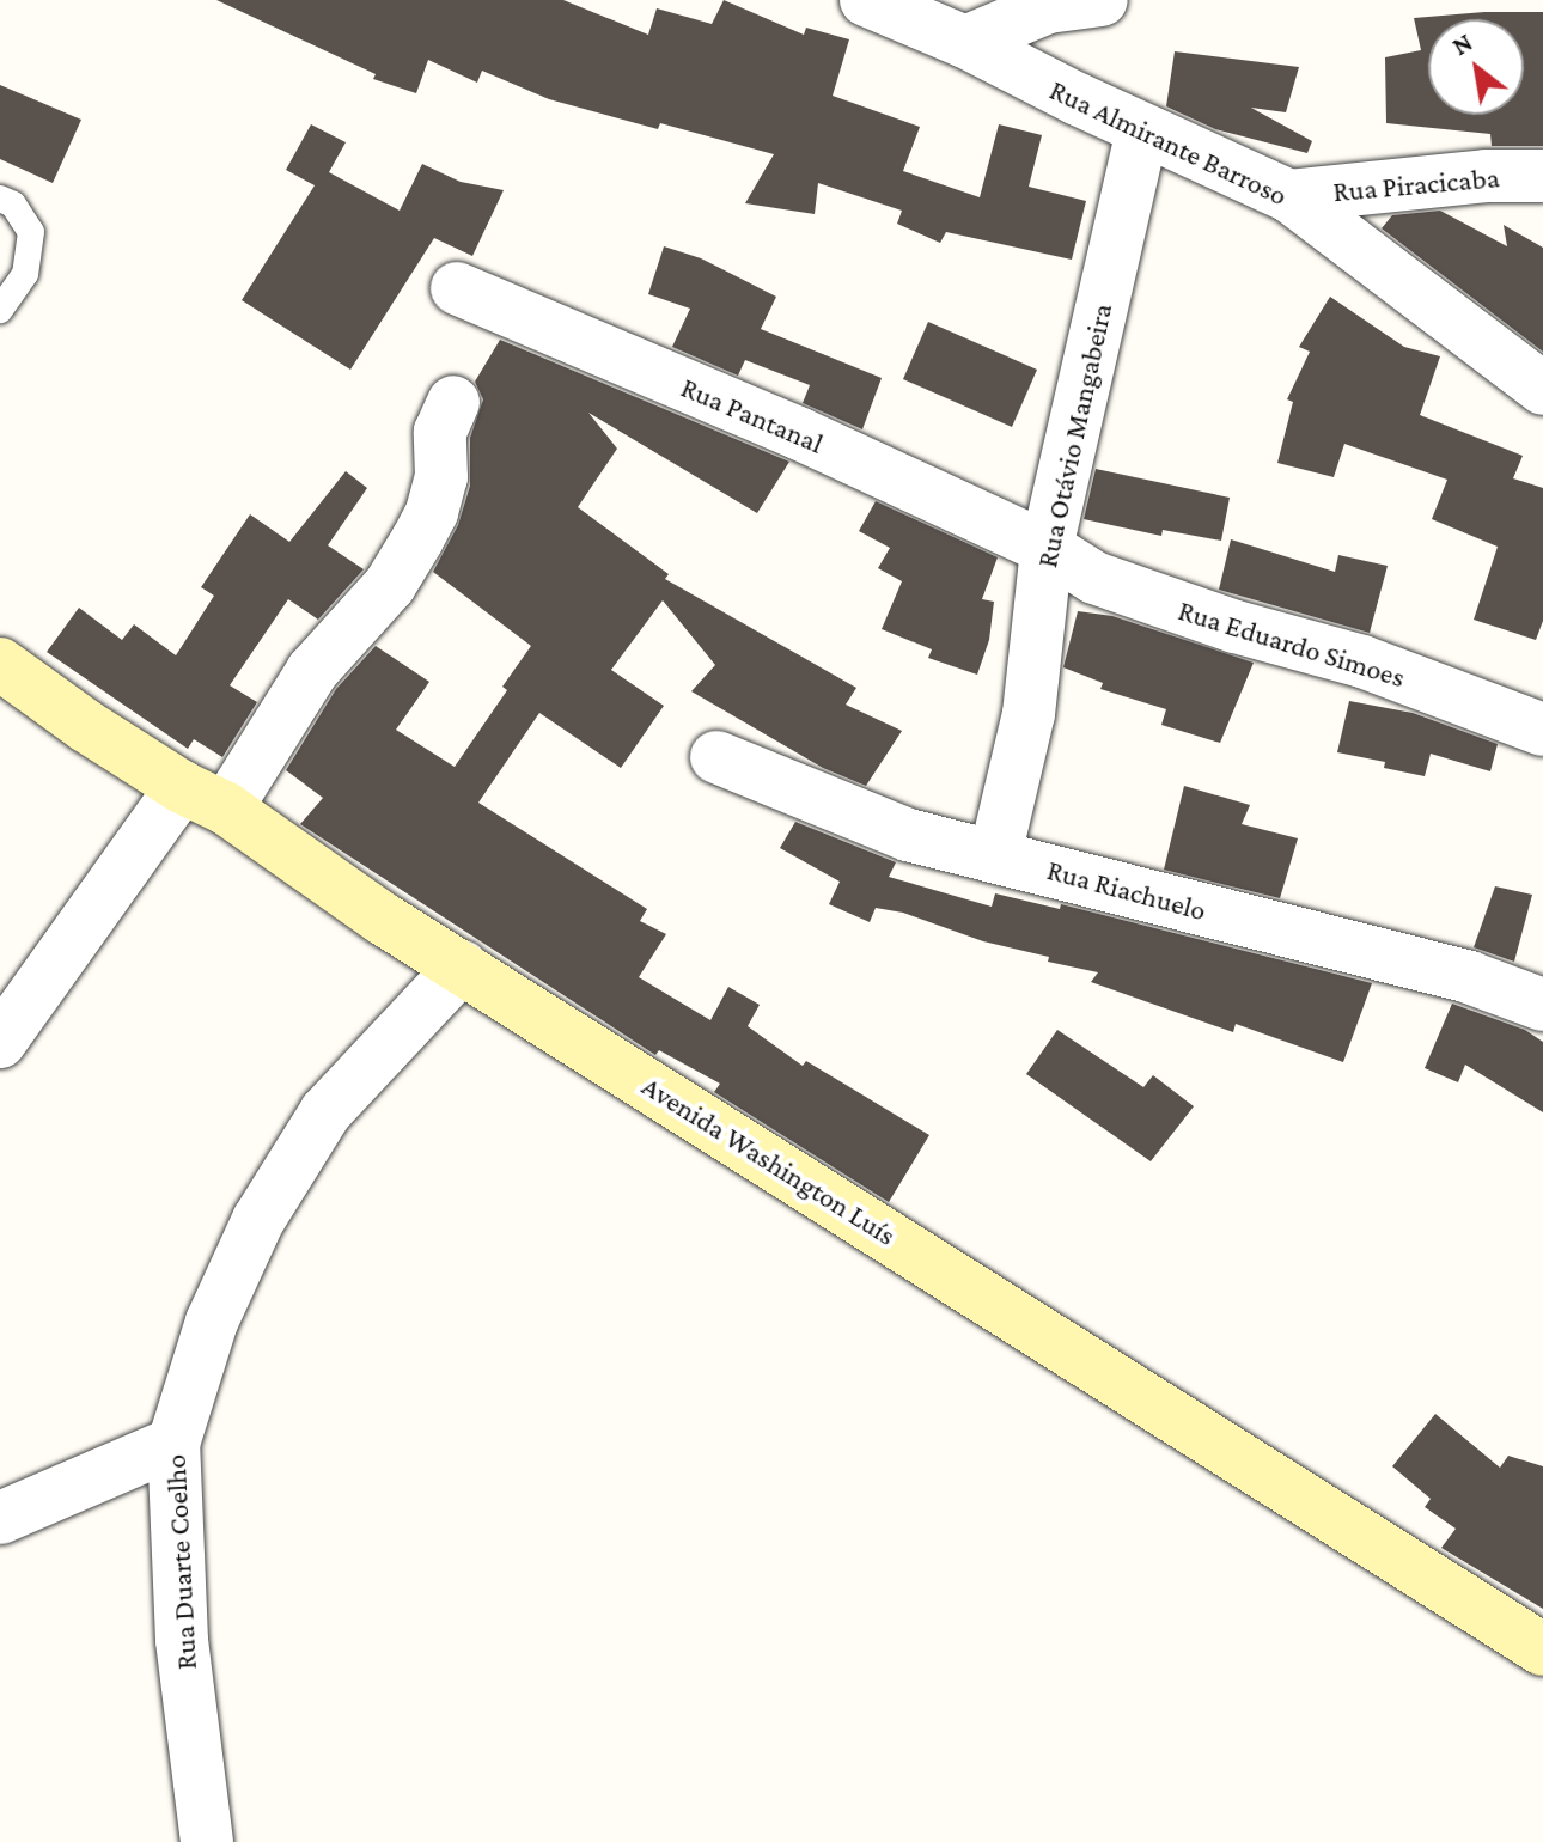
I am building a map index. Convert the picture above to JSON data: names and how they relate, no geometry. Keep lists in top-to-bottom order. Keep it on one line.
{"streets":{"main road":["Avenida Washington Luís"],"street":["Rua Almirante Barroso","Rua Piracicaba","Rua Pantanal","Rua Otávio Mangabeira","Rua Eduardo Simoes","Rua Riachuelo","Rua Duarte Coelho"]},"crossings":[["Rua Almirante Barroso","Rua Piracicaba"],["Rua Almirante Barroso","Rua Otávio Mangabeira"],["Rua Pantanal","Rua Otávio Mangabeira"],["Rua Pantanal","Rua Eduardo Simoes"],["Rua Otávio Mangabeira","Rua Eduardo Simoes"],["Rua Otávio Mangabeira","Rua Riachuelo"],["Avenida Washington Luís","Rua Duarte Coelho"]],"north":"top left"}
